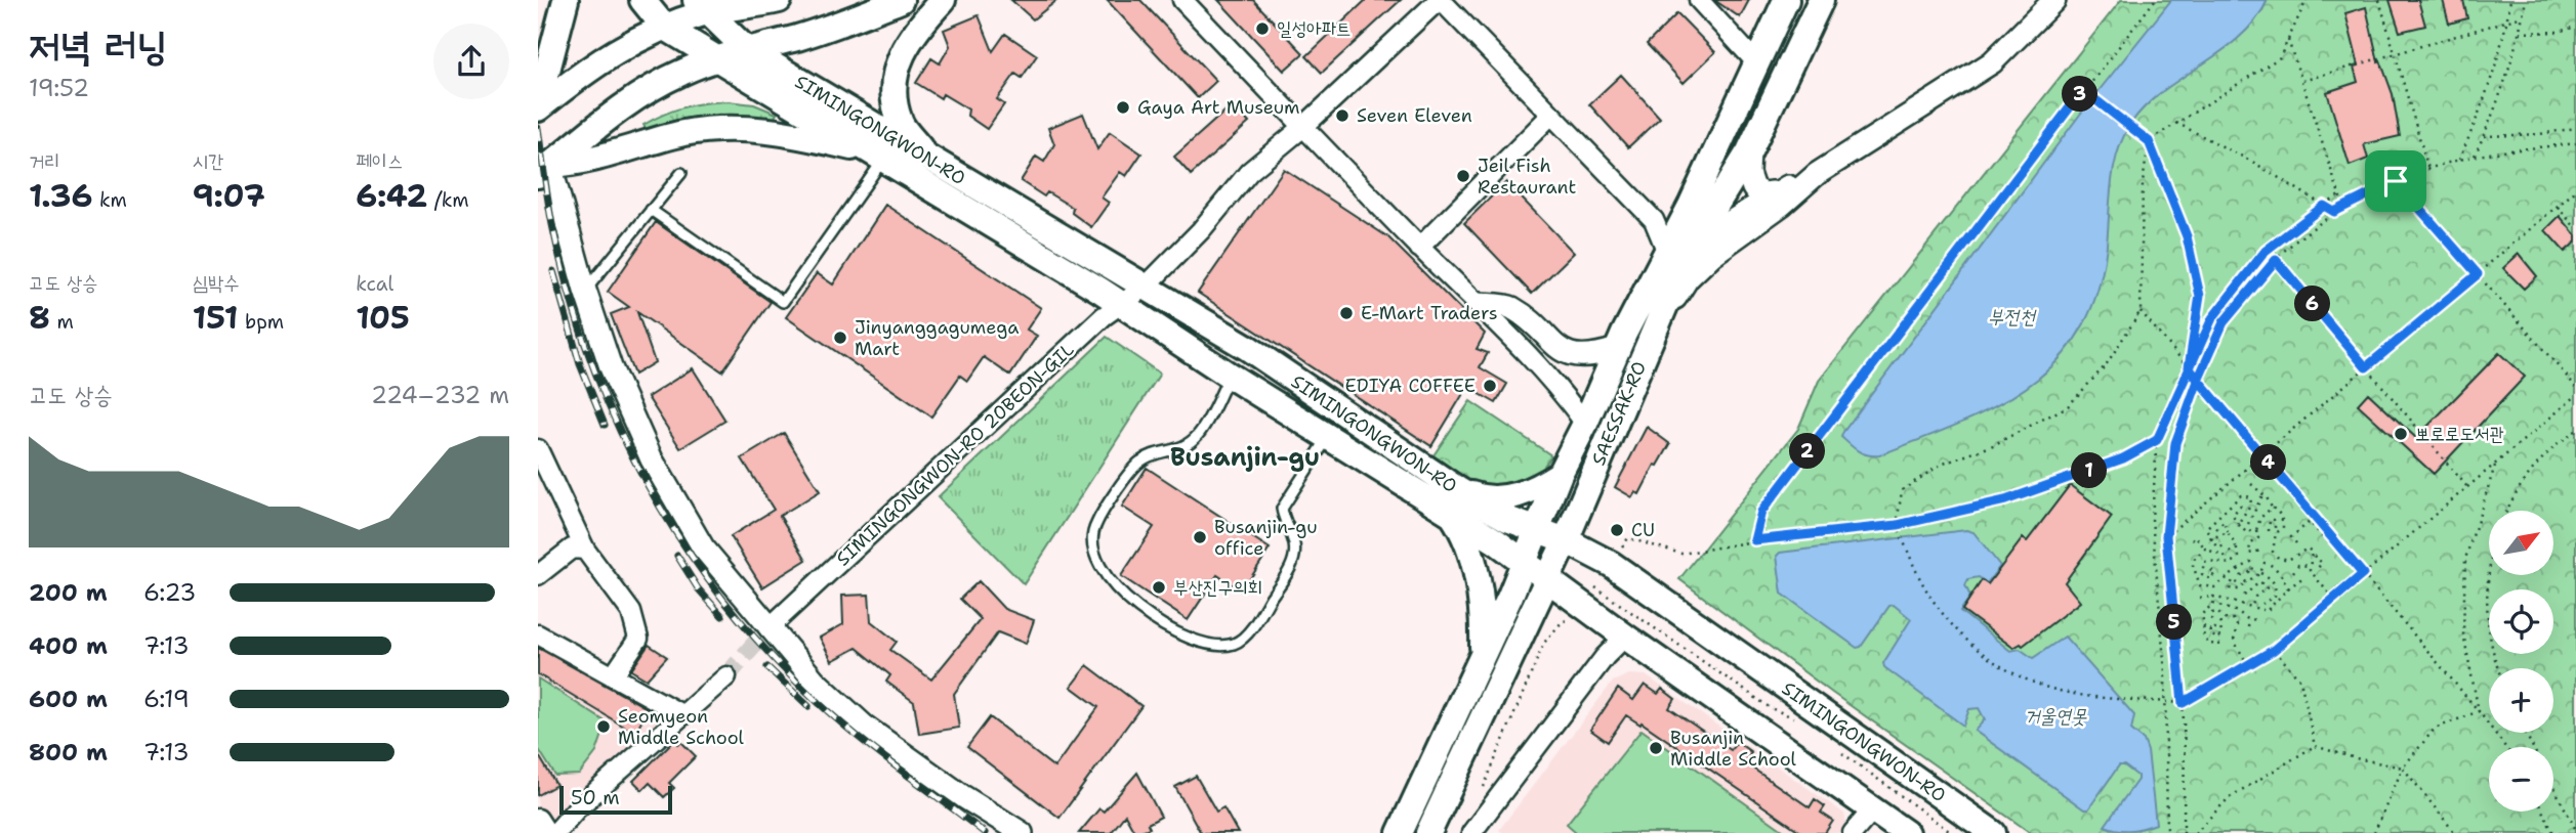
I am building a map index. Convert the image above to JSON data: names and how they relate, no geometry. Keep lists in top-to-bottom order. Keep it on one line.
{"streets":{"main road":["SIMINGONGWON-RO","SAESSAK-RO"],"street":["SIMINGONGWON-RO 20BEON-GIL"]},"crossings":[["SIMINGONGWON-RO","SAESSAK-RO"],["SIMINGONGWON-RO","SIMINGONGWON-RO 20BEON-GIL"],["SAESSAK-RO","SIMINGONGWON-RO 20BEON-GIL"]],"districts":["Busanjin-gu"],"water":["부전천","거울연못"],"places":["일성아파트","Gaya Art Museum","Seven Eleven","Jeil Fish Restaurant","E-Mart Traders","Jinyanggagumega Mart","EDIYA COFFEE","뽀로로도서관","CU","Busanjin-gu office","부산진구의회","Seomyeon Middle School","Busanjin Middle School"],"scale_bar":"50 m","north":"top right","page":{"heading":["저녁 러닝","19:52"],"pins":["3","6","2","4","1","5"],"stats":[["거리","1.36 km"],["시간","9:07"],["페이스","6:42 /km"],["고도 상승","8 m"],["심박수","151 bpm"],["kcal","105"]],"chart":["고도 상승","224–232 m"],"map_buttons":["+","−"],"list":[{"name":"200 m","note":"6:23"},{"name":"400 m","note":"7:13"},{"name":"600 m","note":"6:19"},{"name":"800 m","note":"7:13"}],"scale":"50 m"}}
